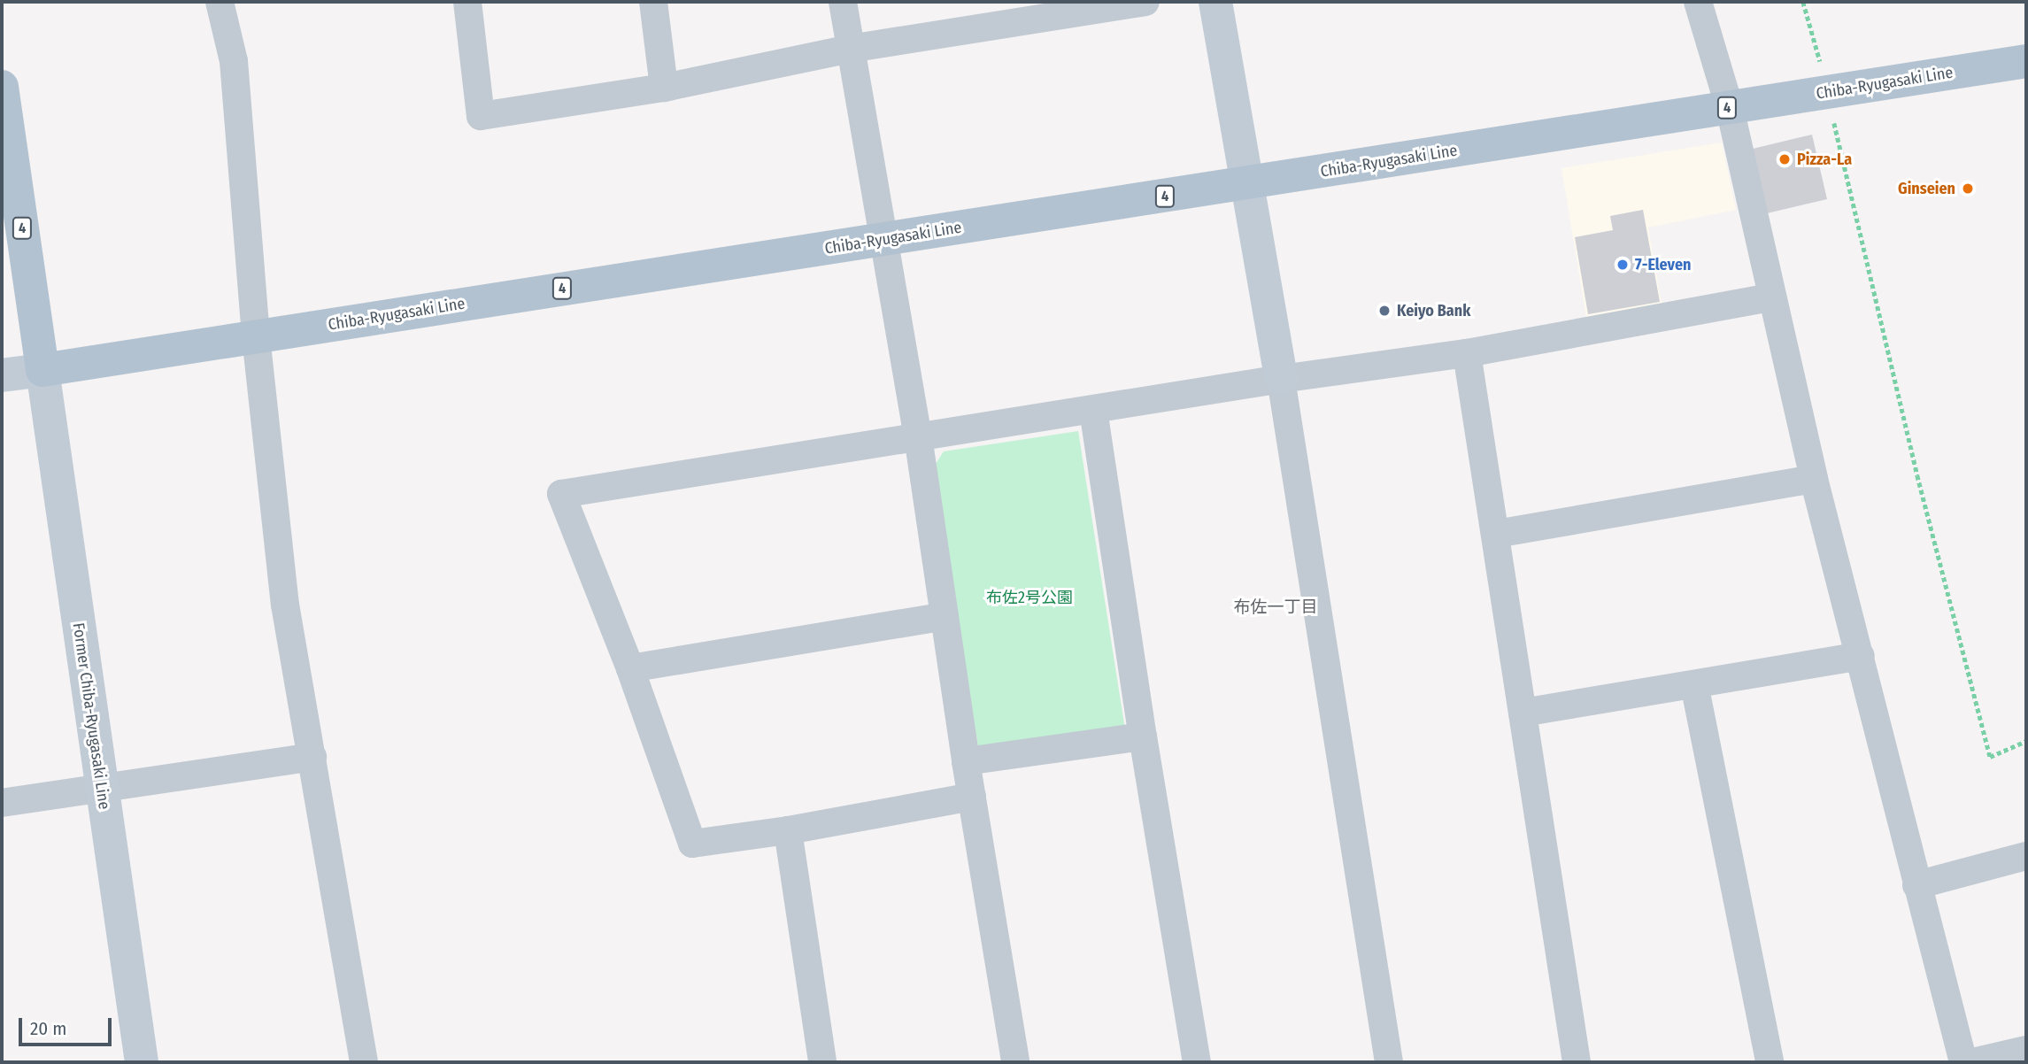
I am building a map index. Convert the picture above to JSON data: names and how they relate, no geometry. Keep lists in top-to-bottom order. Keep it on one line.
{"streets":{"main road":["Chiba-Ryugasaki Line","4"],"street":["Former Chiba-Ryugasaki Line"]},"crossings":[["Chiba-Ryugasaki Line","4"],["Chiba-Ryugasaki Line","Former Chiba-Ryugasaki Line"],["4","Former Chiba-Ryugasaki Line"]],"districts":["布佐一丁目"],"parks":["布佐2号公園"],"places":["Pizza-La","Ginseien","7-Eleven","Keiyo Bank"],"scale_bar":"20 m"}
